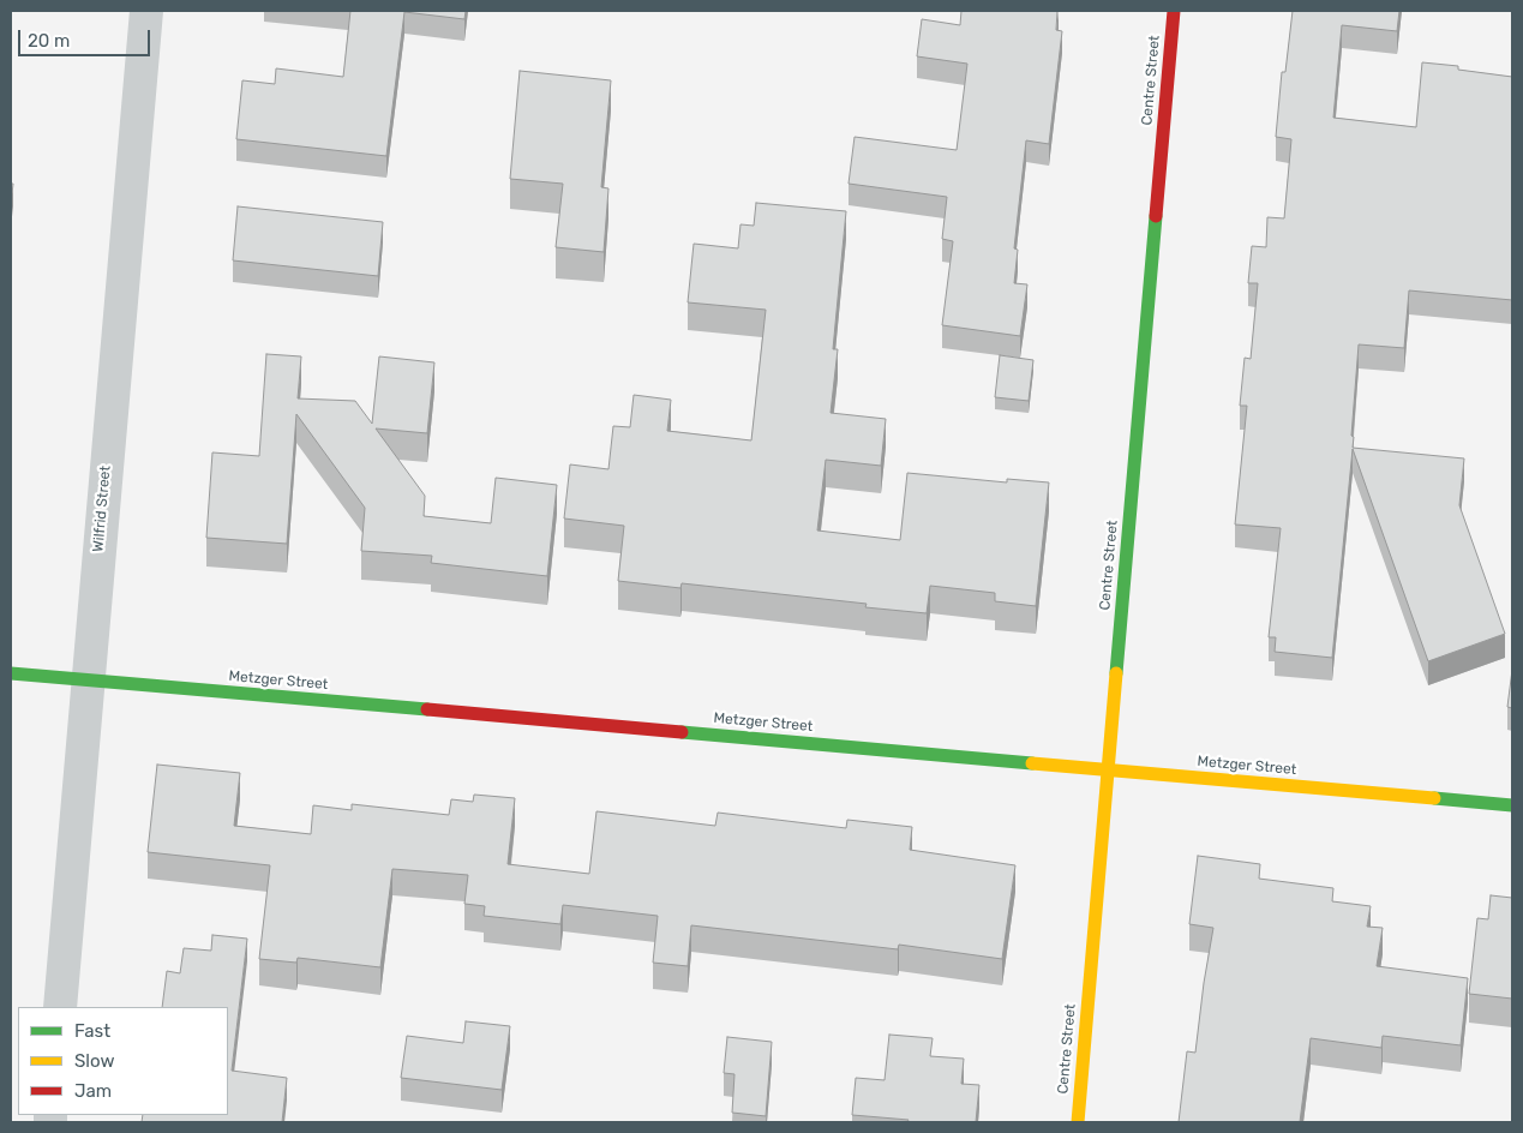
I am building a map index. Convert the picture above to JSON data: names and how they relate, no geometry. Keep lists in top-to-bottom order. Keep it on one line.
{"streets":{"street":["Centre Street","Wilfrid Street","Metzger Street"]},"crossings":[["Centre Street","Metzger Street"],["Wilfrid Street","Metzger Street"]],"legend":["Fast","Slow","Jam"],"scale_bar":"20 m"}
